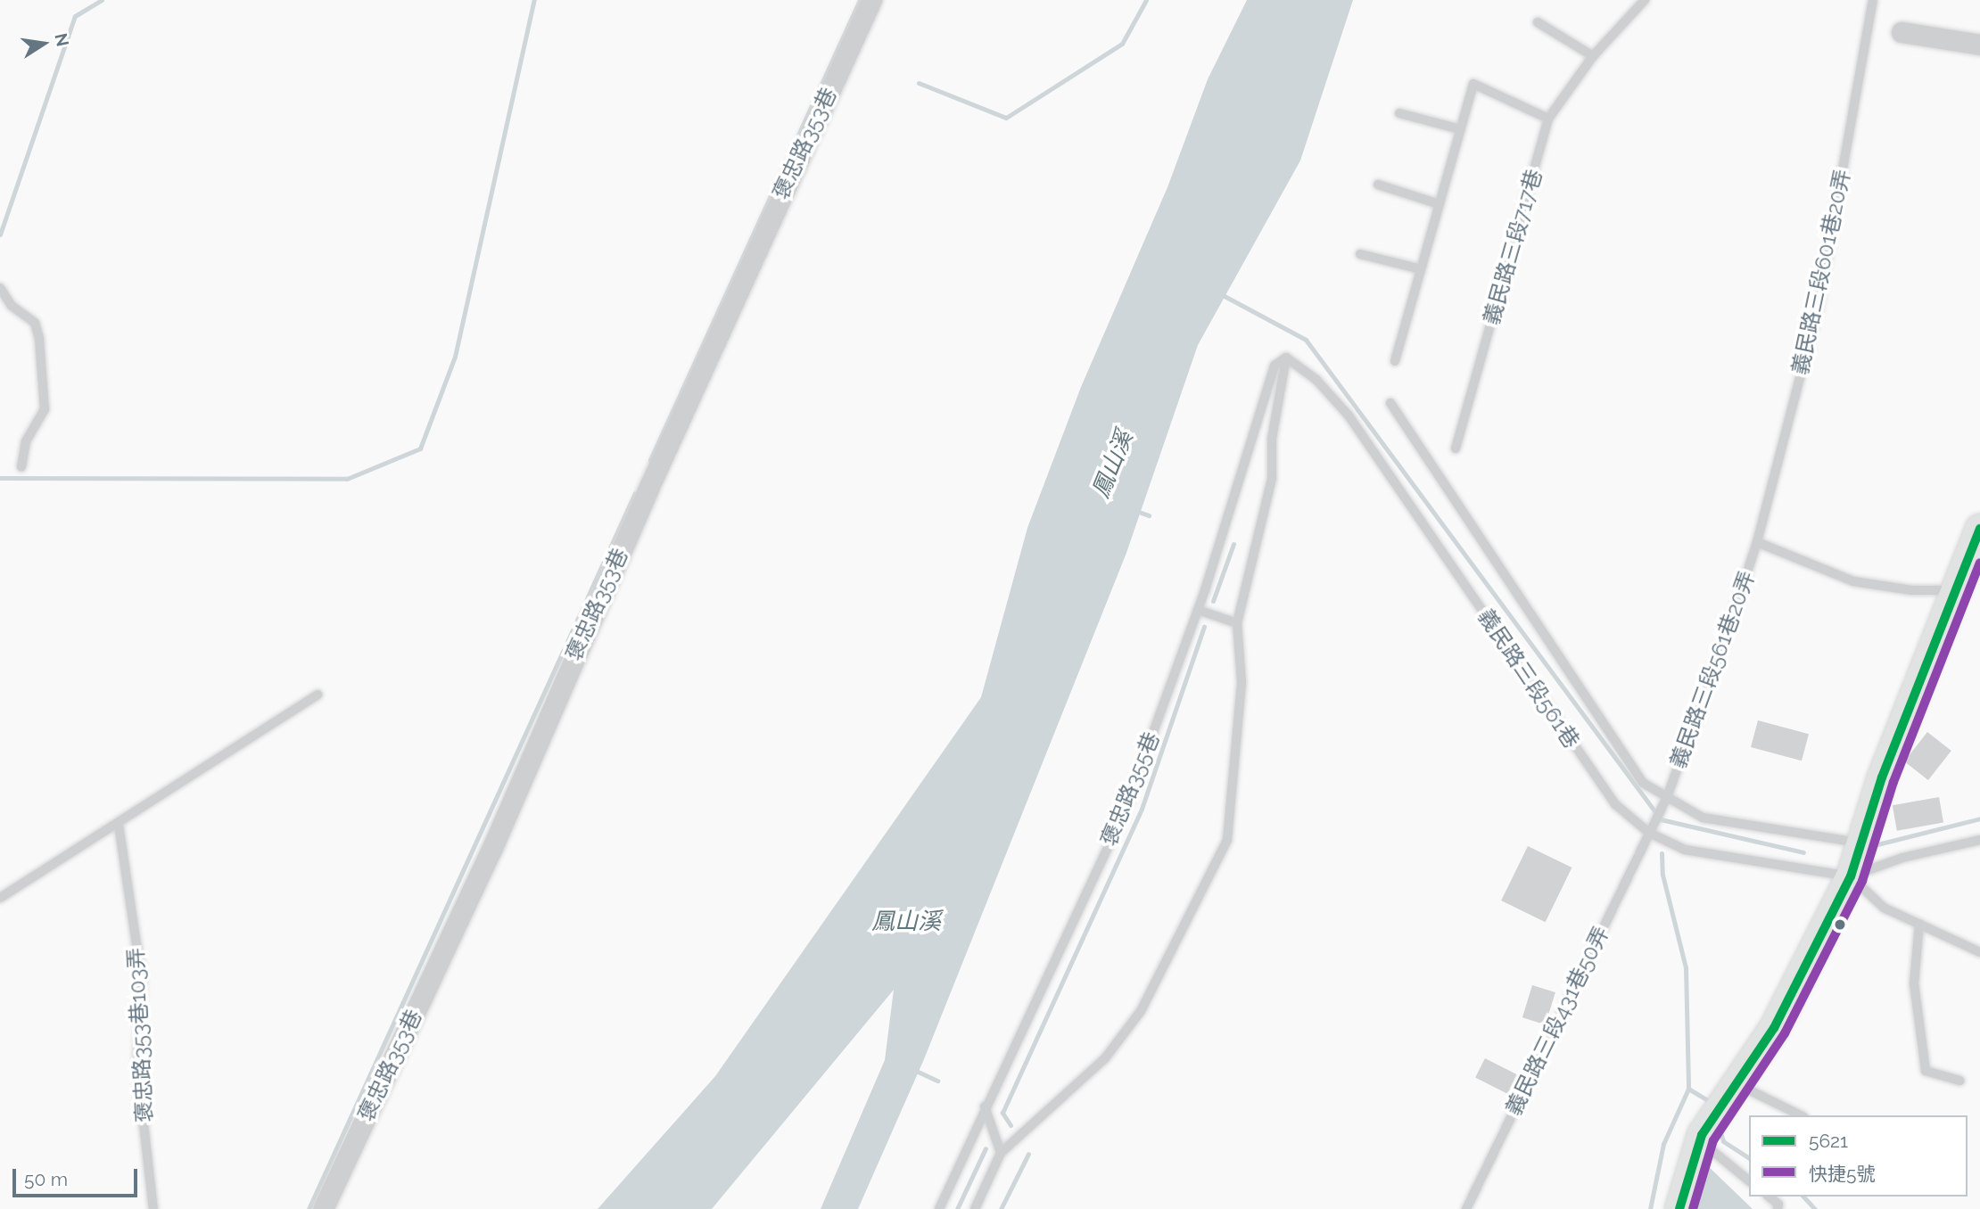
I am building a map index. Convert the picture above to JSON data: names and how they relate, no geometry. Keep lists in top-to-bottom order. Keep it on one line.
{"streets":{"street":["褒忠路353巷"],"lane":["義民路三段717巷","義民路三段601巷20弄","義民路三段561巷20弄","義民路三段561巷","褒忠路355巷","義民路三段431巷50弄","褒忠路353巷103弄"]},"crossings":[["義民路三段601巷20弄","義民路三段561巷20弄"],["義民路三段561巷20弄","義民路三段561巷"],["義民路三段561巷20弄","義民路三段431巷50弄"],["義民路三段561巷","褒忠路355巷"],["義民路三段561巷","義民路三段431巷50弄"]],"water":["鳳山溪"],"lines":["transit line 5621","transit line 快捷5號"],"legend":["5621","快捷5號"],"scale_bar":"50 m","north":"right"}
